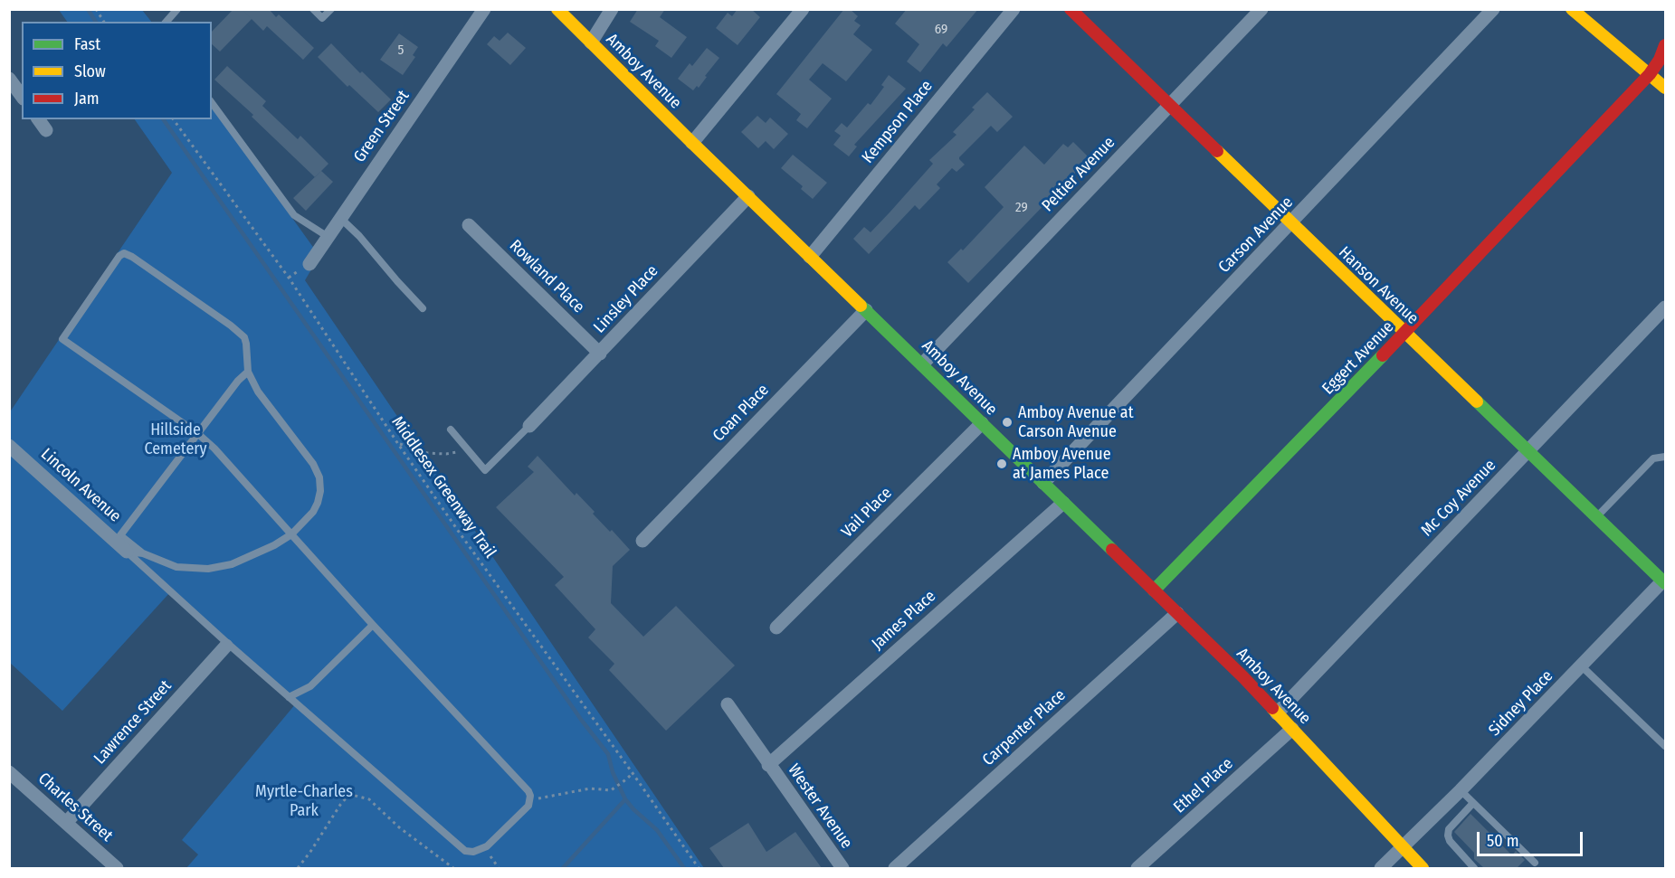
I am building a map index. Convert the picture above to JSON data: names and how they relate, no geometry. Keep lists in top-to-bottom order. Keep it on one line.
{"streets":{"street":["Amboy Avenue","Kempson Place","Green Street","Peltier Avenue","Carson Avenue","Rowland Place","Hanson Avenue","Linsley Place","Eggert Avenue","Coan Place","Lincoln Avenue","Mc Coy Avenue","Vail Place","James Place","Sidney Place","Lawrence Street","Carpenter Place","Ethel Place","Wester Avenue","Charles Street"],"path":["Middlesex Greenway Trail"]},"crossings":[["Amboy Avenue","Kempson Place"],["Amboy Avenue","Peltier Avenue"],["Amboy Avenue","Carson Avenue"],["Amboy Avenue","Linsley Place"],["Amboy Avenue","Eggert Avenue"],["Amboy Avenue","Coan Place"],["Amboy Avenue","Mc Coy Avenue"],["Amboy Avenue","Vail Place"],["Amboy Avenue","James Place"],["Amboy Avenue","Sidney Place"],["Amboy Avenue","Carpenter Place"],["Amboy Avenue","Ethel Place"],["Peltier Avenue","Hanson Avenue"],["Carson Avenue","Hanson Avenue"],["Rowland Place","Linsley Place"],["Hanson Avenue","Eggert Avenue"],["Hanson Avenue","Mc Coy Avenue"],["Hanson Avenue","Sidney Place"],["James Place","Wester Avenue"],["Lawrence Street","Charles Street"]],"parks":["Hillside Cemetery","Myrtle-Charles Park"],"places":["Amboy Avenue at Carson Avenue","Amboy Avenue at James Place"],"house_numbers":["69","5","29"],"legend":["Fast","Slow","Jam"],"scale_bar":"50 m"}
